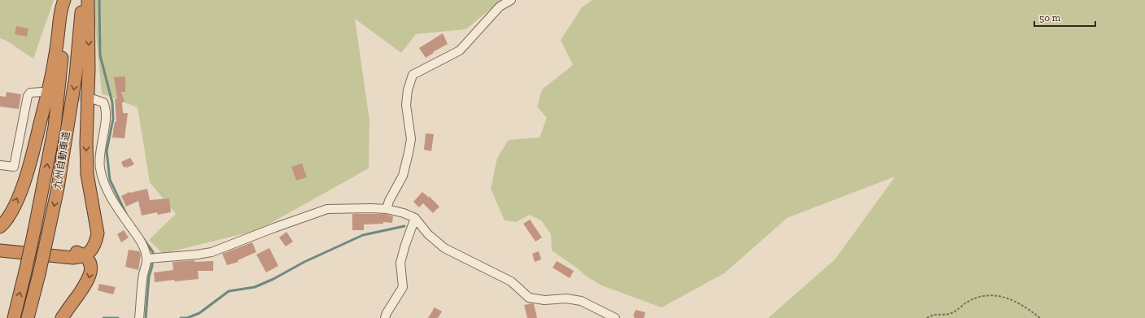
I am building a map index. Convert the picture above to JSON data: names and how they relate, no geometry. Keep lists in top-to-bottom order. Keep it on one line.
{"streets":{"highway":["九州自動車道"]},"scale_bar":"50 m"}
